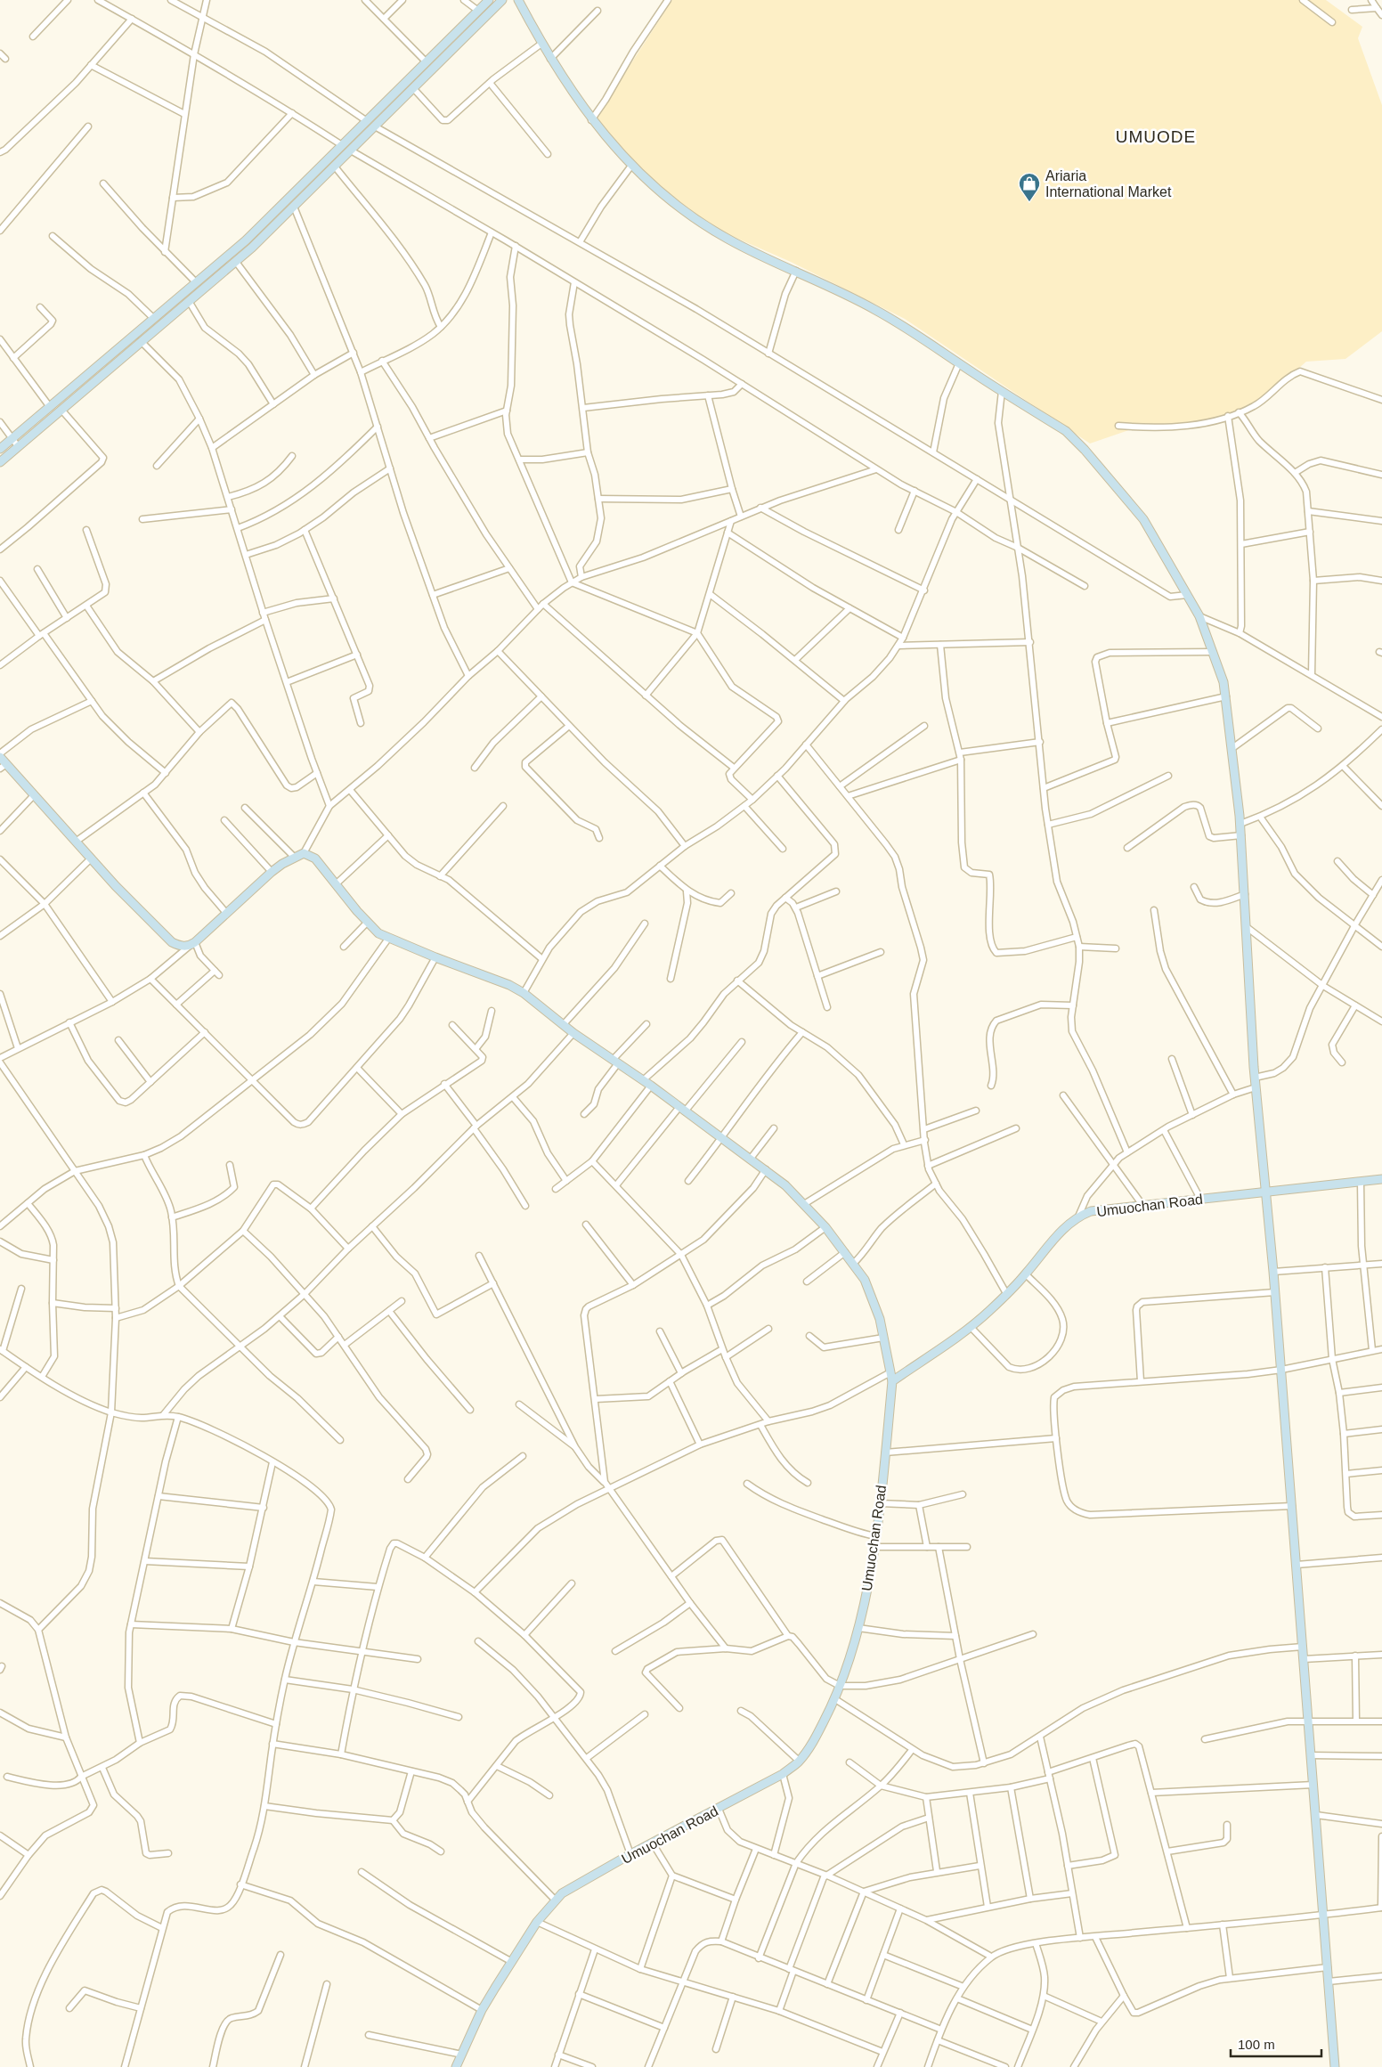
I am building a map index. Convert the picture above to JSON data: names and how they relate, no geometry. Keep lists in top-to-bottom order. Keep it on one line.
{"streets":{"main road":["Umuochan Road"]},"districts":["UMUODE"],"places":{"shop":["Ariaria International Market"]},"scale_bar":"100 m"}
